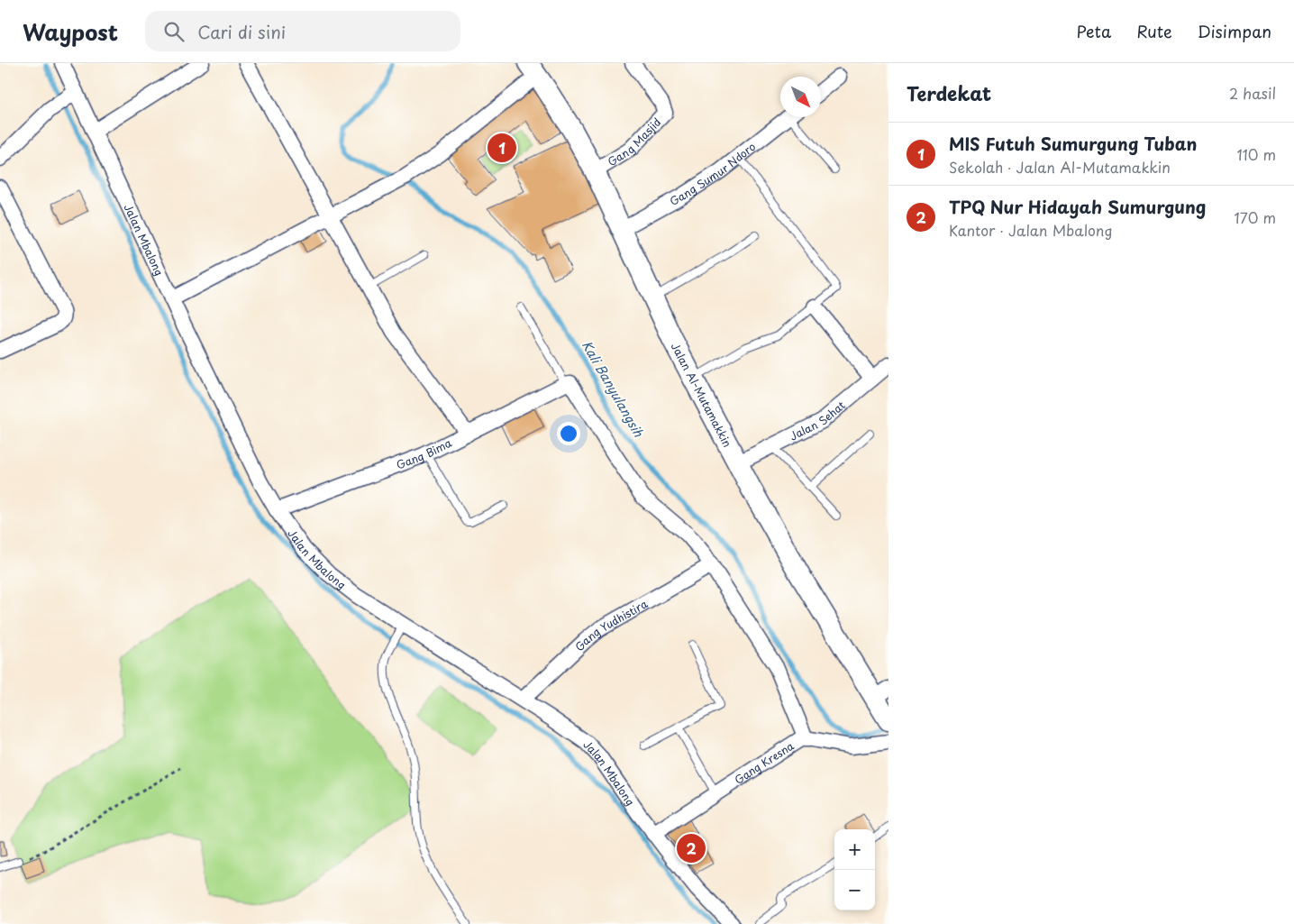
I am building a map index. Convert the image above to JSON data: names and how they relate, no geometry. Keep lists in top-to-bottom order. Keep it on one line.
{"streets":{"street":["Gang Masjid","Gang Sumur Ndoro","Jalan Mbalong","Jalan Al-Mutamakkin","Jalan Sehat","Gang Bima","Gang Yudhistira","Gang Kresna"]},"crossings":[["Gang Masjid","Jalan Al-Mutamakkin"],["Gang Sumur Ndoro","Jalan Al-Mutamakkin"],["Jalan Mbalong","Gang Bima"],["Jalan Mbalong","Gang Yudhistira"],["Jalan Mbalong","Gang Kresna"],["Jalan Al-Mutamakkin","Jalan Sehat"]],"water":["Kali Banyulangsih"],"north":"bottom right","page":{"header":"Waypost","search":"Cari di sini","nav":["Peta","Rute","Disimpan"],"heading":["Terdekat","2 hasil"],"list":[{"mark":"1","name":"MIS Futuh Sumurgung Tuban","note":"Sekolah · Jalan Al-Mutamakkin","value":"110 m"},{"mark":"2","name":"TPQ Nur Hidayah Sumurgung","note":"Kantor · Jalan Mbalong","value":"170 m"}],"pins":["1","2"],"map_buttons":["+","−"]}}
